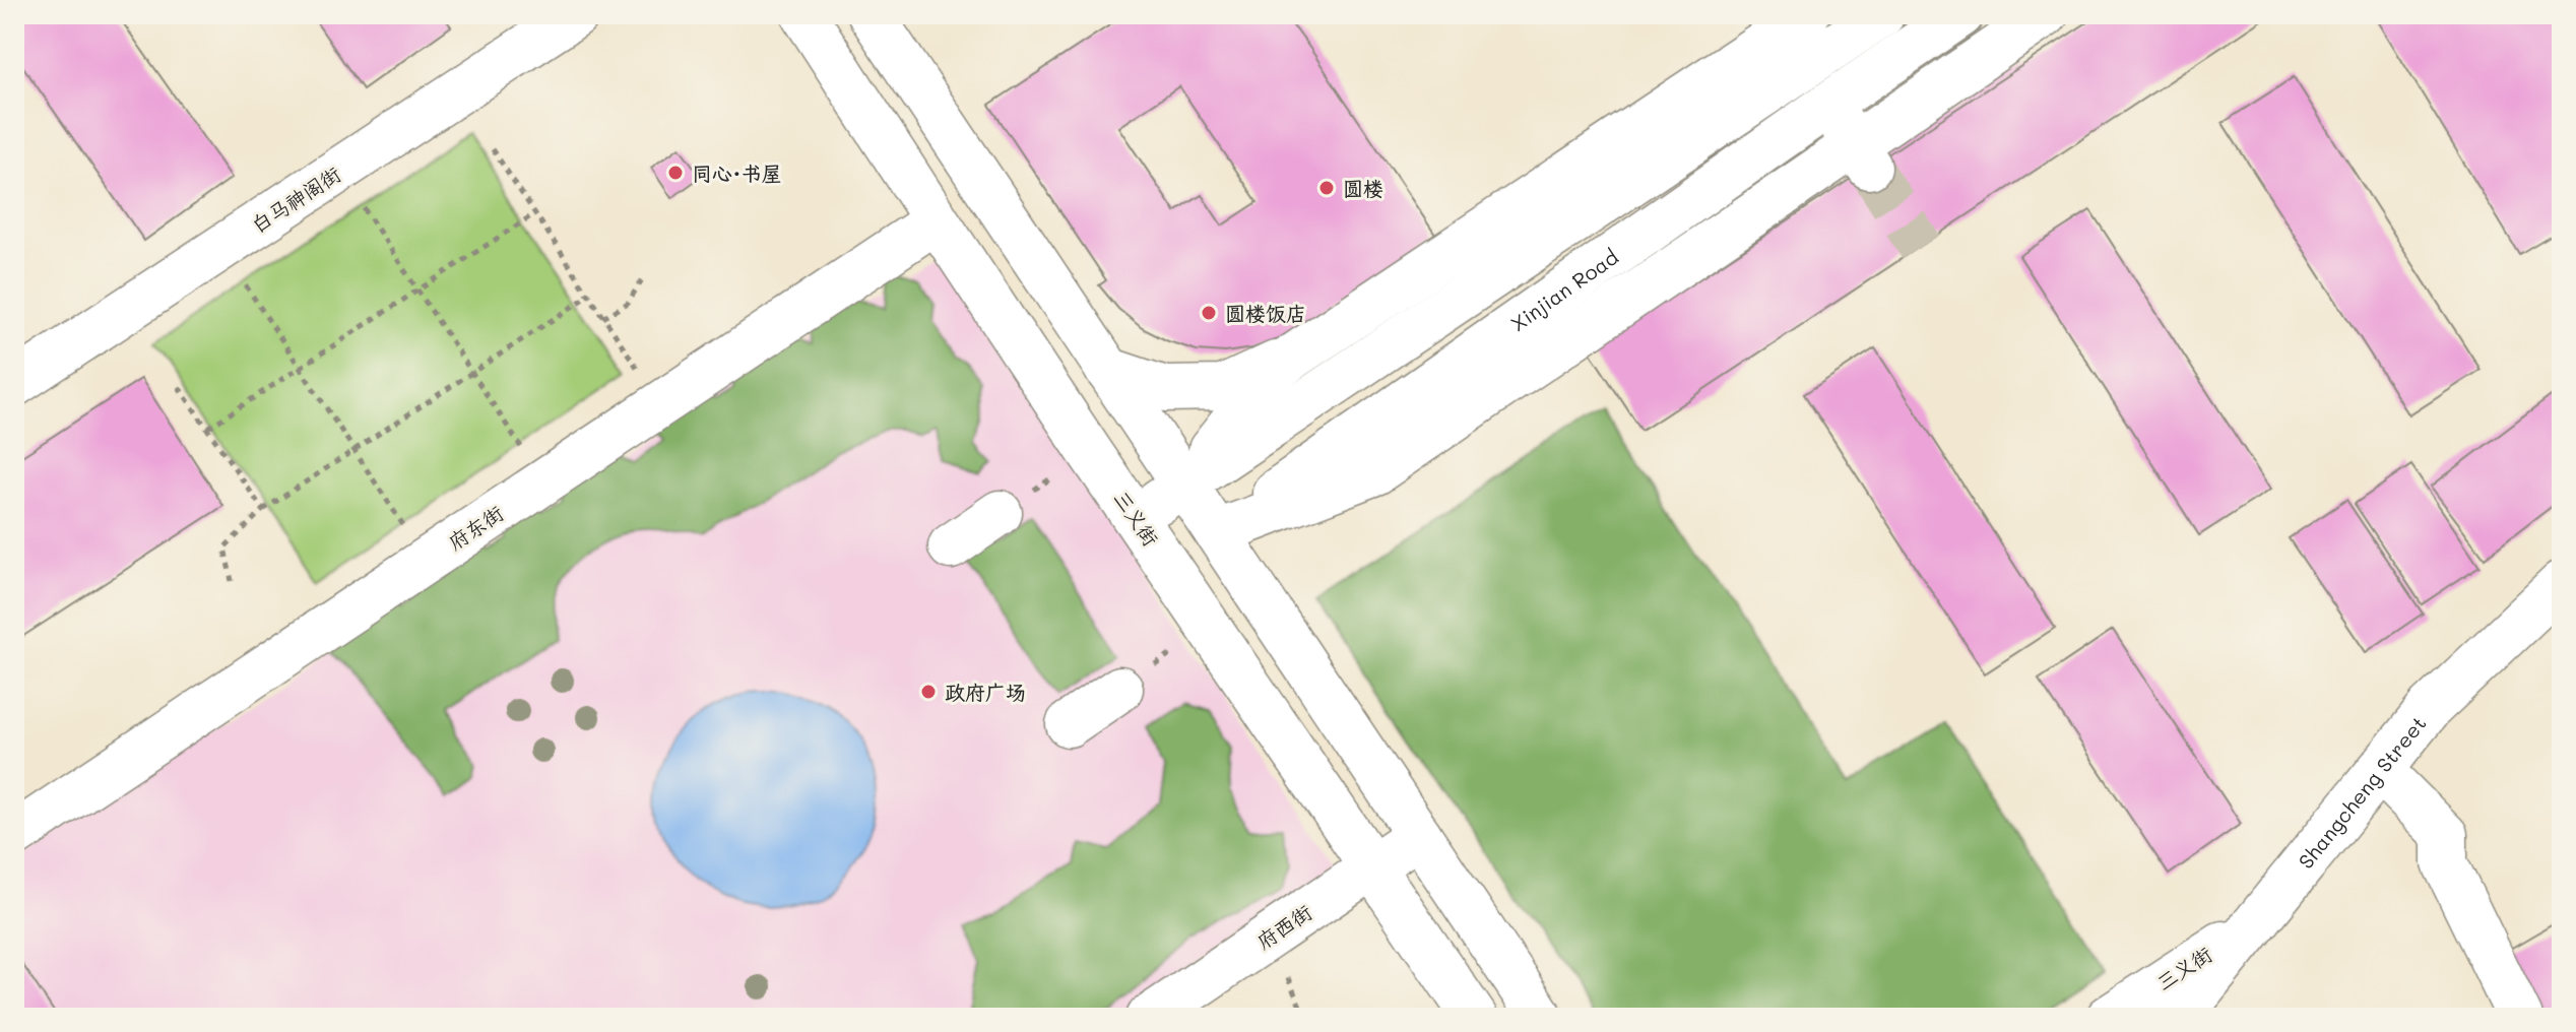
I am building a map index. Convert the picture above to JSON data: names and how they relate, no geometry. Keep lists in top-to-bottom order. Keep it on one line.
{"streets":{"main road":["白马神阁街","Xinjian Road","三义街","府东街","Shangcheng Street","府西街"]},"crossings":[["Xinjian Road","三义街"],["三义街","府东街"],["三义街","Shangcheng Street"],["三义街","府西街"]],"places":["同心·书屋","圆楼","圆楼饭店","政府广场"]}
